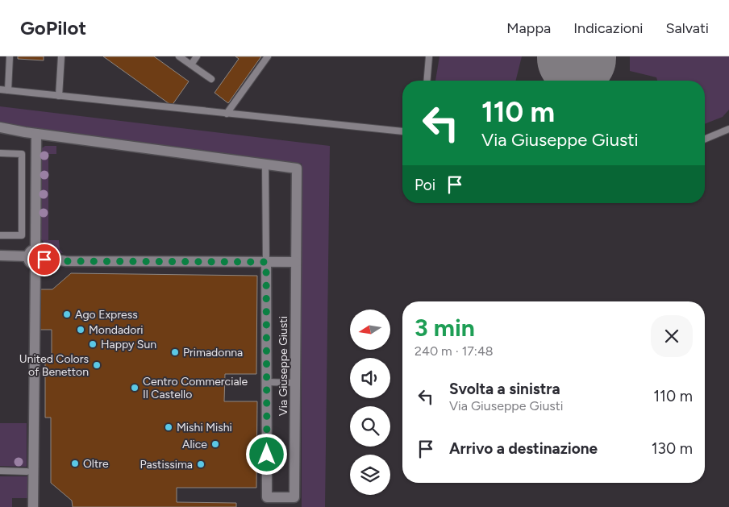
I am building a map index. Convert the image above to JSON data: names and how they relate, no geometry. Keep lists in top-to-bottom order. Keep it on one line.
{"streets":{"street":["Via Giuseppe Giusti"]},"places":["Ago Express","Mondadori","Happy Sun","Primadonna","United Colors of Benetton","Centro Commerciale Il Castello","Mishi Mishi","Alice","Oltre","Pastissima"],"north":"left","page":{"header":"GoPilot","nav":["Mappa","Indicazioni","Salvati"],"turn":["110 m","Via Giuseppe Giusti"],"then":"Poi","heading":["3 min","240 m · 17:48"],"list":[{"name":"Svolta a sinistra","note":"Via Giuseppe Giusti","value":"110 m"},{"name":"Arrivo a destinazione","value":"130 m"}]}}
